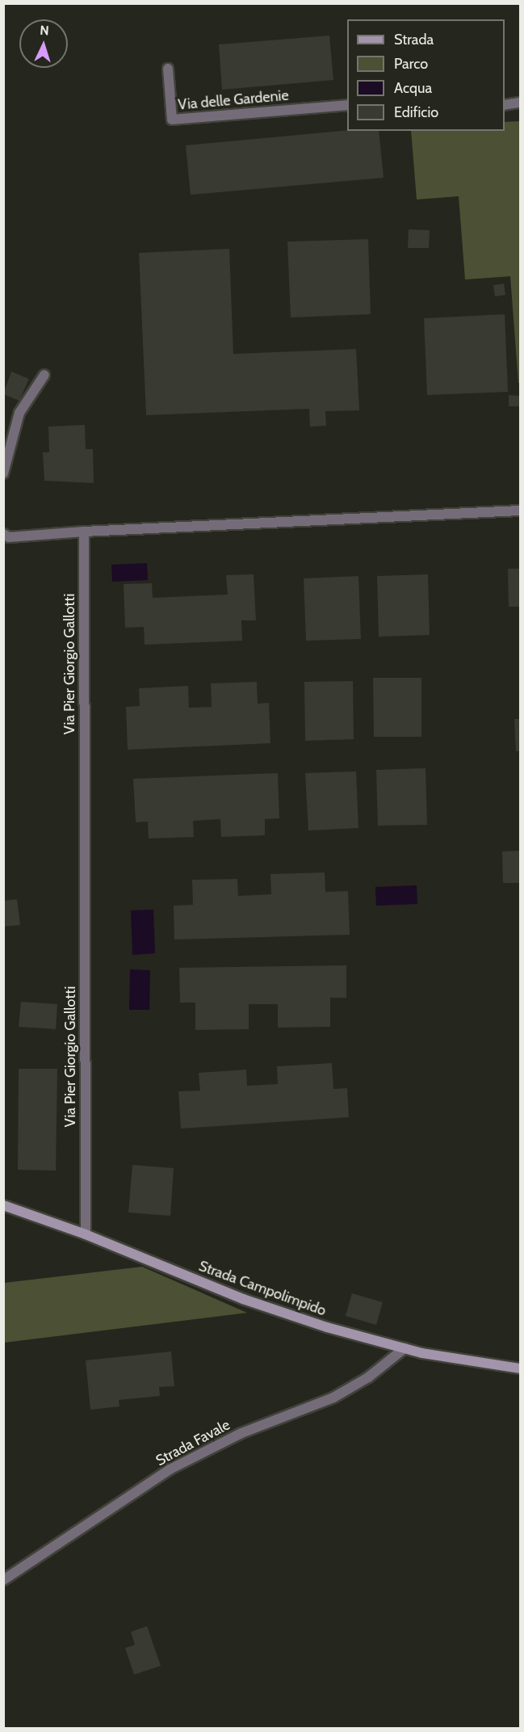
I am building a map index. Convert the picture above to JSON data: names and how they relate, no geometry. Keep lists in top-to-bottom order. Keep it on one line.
{"streets":{"street":["Via delle Gardenie","Via Pier Giorgio Gallotti","Strada Campolimpido","Strada Favale"]},"crossings":[["Via Pier Giorgio Gallotti","Strada Campolimpido"],["Strada Campolimpido","Strada Favale"]],"legend":["Strada","Parco","Acqua","Edificio"],"north":"top"}
